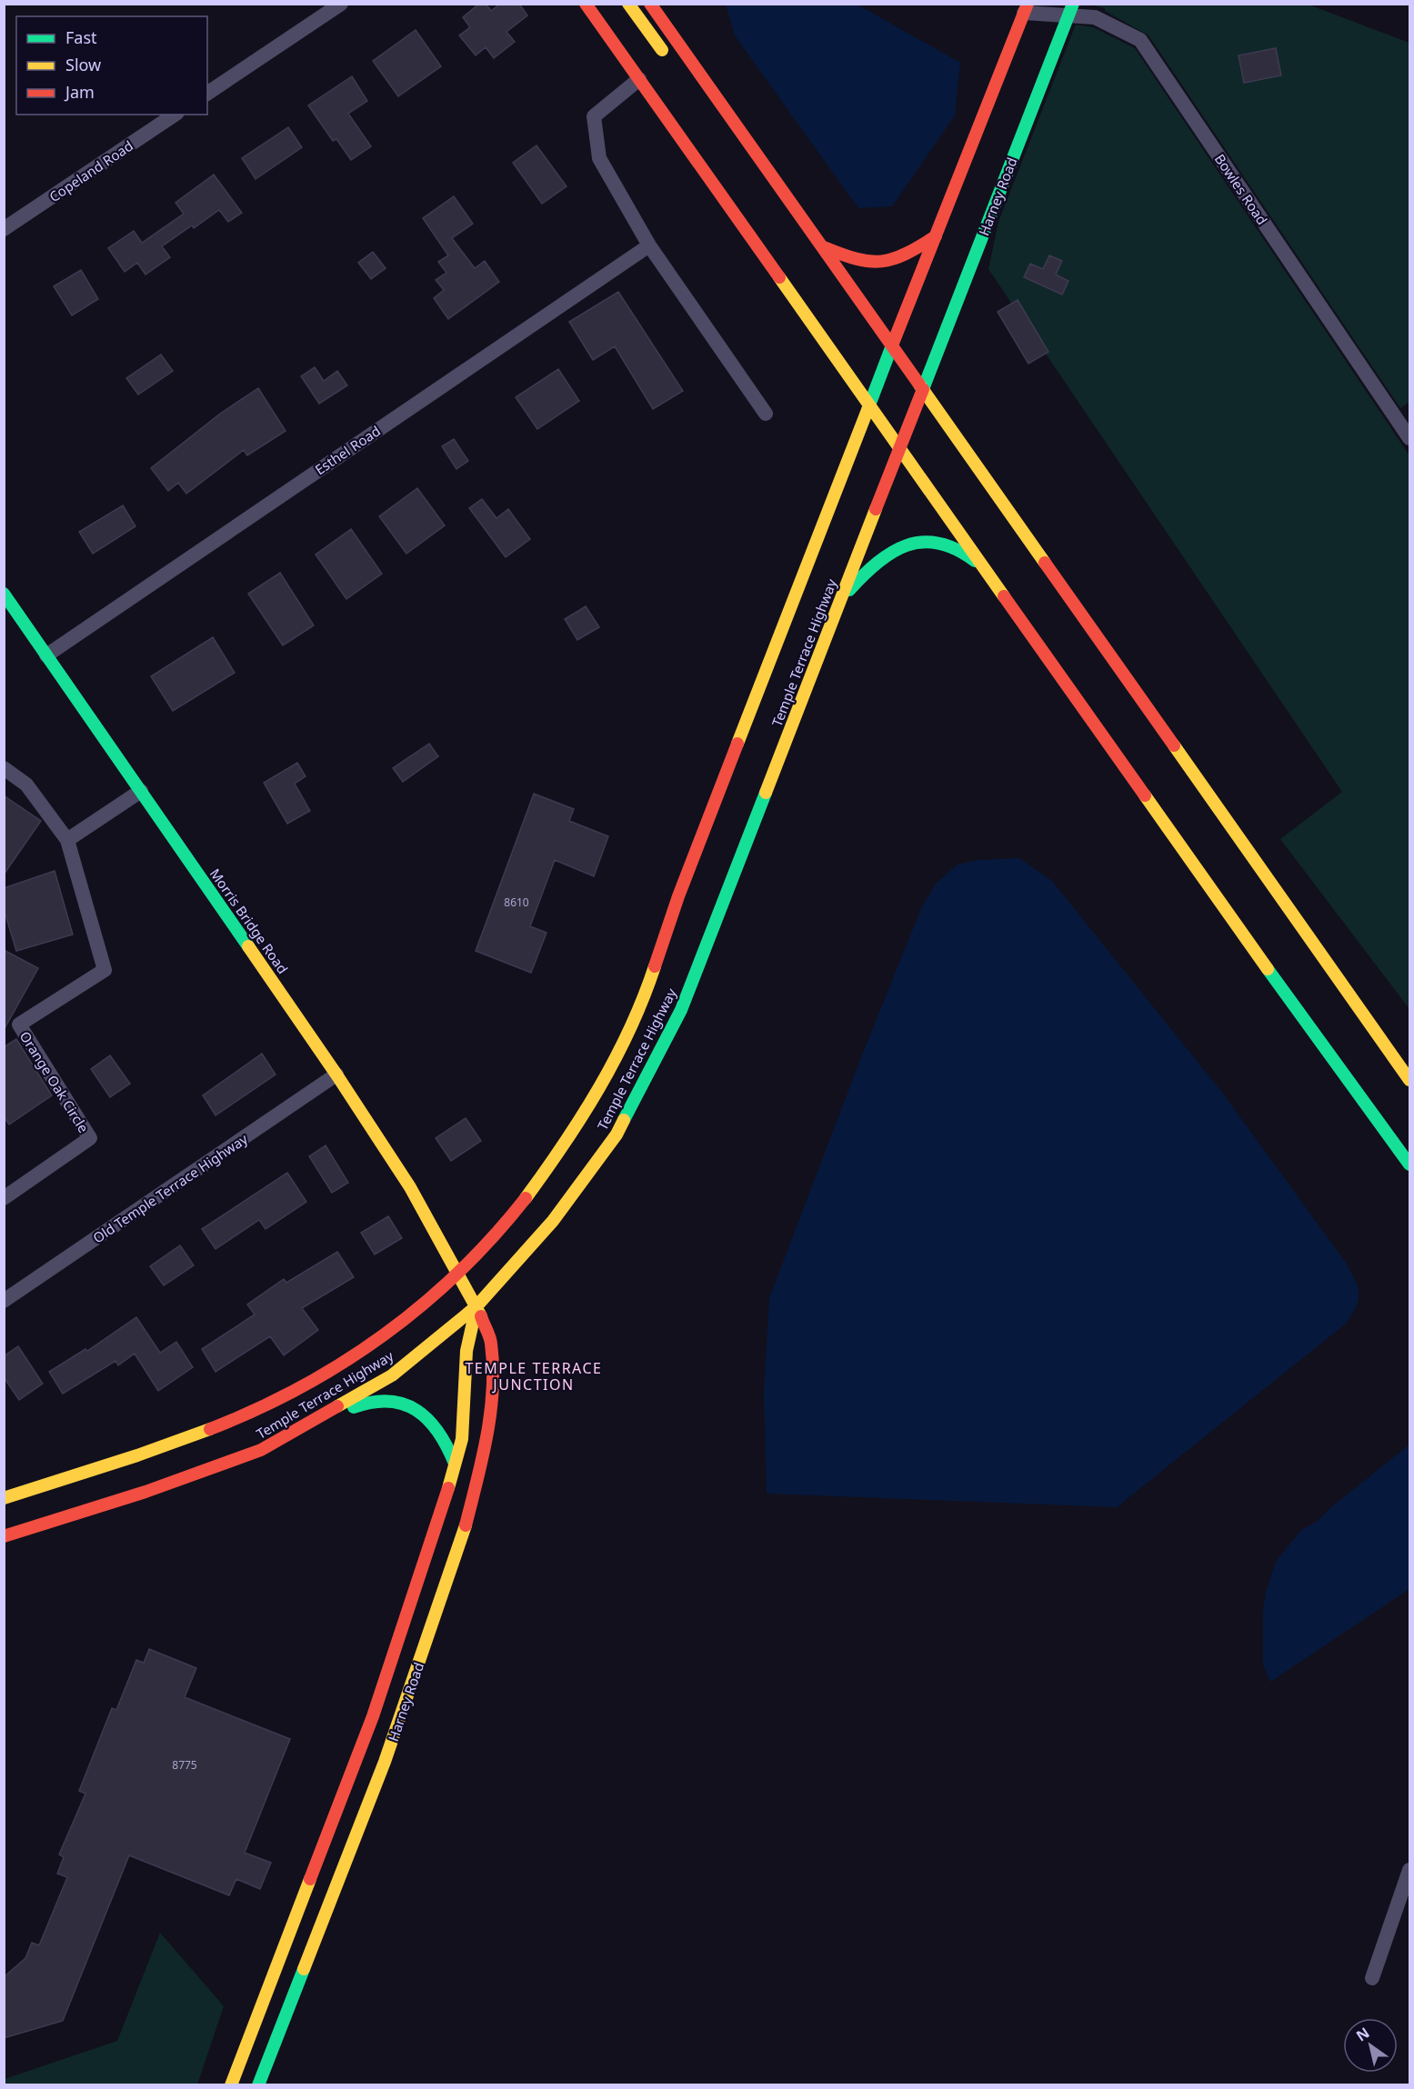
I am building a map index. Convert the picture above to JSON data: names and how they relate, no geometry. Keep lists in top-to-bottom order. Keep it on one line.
{"streets":{"main road":["Harney Road","Temple Terrace Highway","Morris Bridge Road"],"street":["Copeland Road","Bowles Road","Esthel Road","Orange Oak Circle","Old Temple Terrace Highway"]},"crossings":[["Bowles Road","Harney Road"],["Harney Road","Temple Terrace Highway"],["Harney Road","Morris Bridge Road"],["Esthel Road","Morris Bridge Road"],["Temple Terrace Highway","Morris Bridge Road"],["Morris Bridge Road","Old Temple Terrace Highway"]],"districts":["TEMPLE TERRACE JUNCTION"],"house_numbers":["8610","8775"],"legend":["Fast","Slow","Jam"],"north":"top left"}
